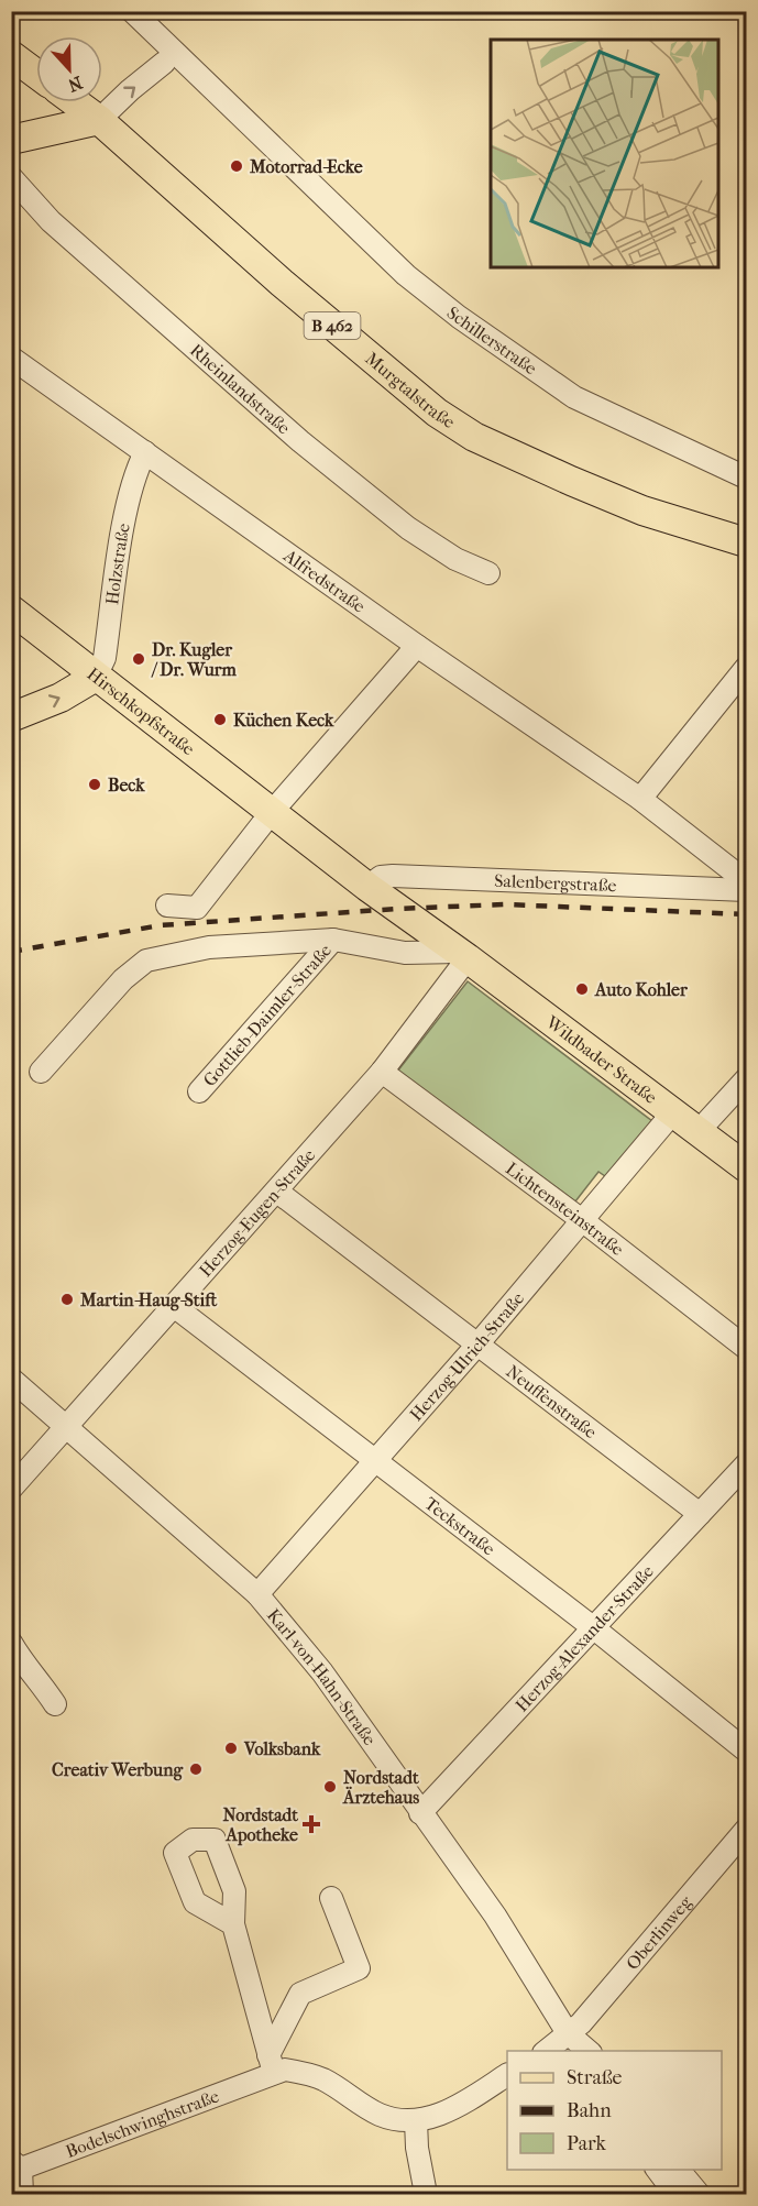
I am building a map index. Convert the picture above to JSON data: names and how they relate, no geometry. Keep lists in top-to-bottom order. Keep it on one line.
{"streets":{"main road":["B 462","Murgtalstraße","Hirschkopfstraße","Wildbader Straße"],"street":["Schillerstraße","Rheinlandstraße","Holzstraße","Alfredstraße","Salenbergstraße","Gottlieb-Daimler-Straße","Lichtensteinstraße","Herzog-Eugen-Straße","Herzog-Ulrich-Straße","Neuffenstraße","Teckstraße","Herzog-Alexander-Straße","Karl-von-Hahn-Straße","Oberlinweg","Bodelschwinghstraße"]},"crossings":[["Holzstraße","Alfredstraße"],["Holzstraße","Hirschkopfstraße"],["Alfredstraße","Salenbergstraße"],["Hirschkopfstraße","Salenbergstraße"],["Hirschkopfstraße","Gottlieb-Daimler-Straße"],["Hirschkopfstraße","Wildbader Straße"],["Hirschkopfstraße","Herzog-Eugen-Straße"],["Gottlieb-Daimler-Straße","Wildbader Straße"],["Gottlieb-Daimler-Straße","Herzog-Eugen-Straße"],["Wildbader Straße","Herzog-Eugen-Straße"],["Wildbader Straße","Herzog-Ulrich-Straße"],["Lichtensteinstraße","Herzog-Eugen-Straße"],["Lichtensteinstraße","Herzog-Ulrich-Straße"],["Herzog-Eugen-Straße","Neuffenstraße"],["Herzog-Eugen-Straße","Teckstraße"],["Herzog-Eugen-Straße","Karl-von-Hahn-Straße"],["Herzog-Ulrich-Straße","Neuffenstraße"],["Herzog-Ulrich-Straße","Teckstraße"],["Herzog-Ulrich-Straße","Karl-von-Hahn-Straße"],["Neuffenstraße","Herzog-Alexander-Straße"],["Teckstraße","Herzog-Alexander-Straße"],["Herzog-Alexander-Straße","Karl-von-Hahn-Straße"],["Karl-von-Hahn-Straße","Oberlinweg"]],"places":{"other":["Motorrad-Ecke","Dr. Kugler / Dr. Wurm","Küchen Keck","Beck","Auto Kohler","Martin-Haug-Stift","Volksbank","Creativ Werbung","Nordstadt Ärztehaus"],"health":["Nordstadt Apotheke"]},"legend":["Straße","Bahn","Park"],"north":"bottom"}
